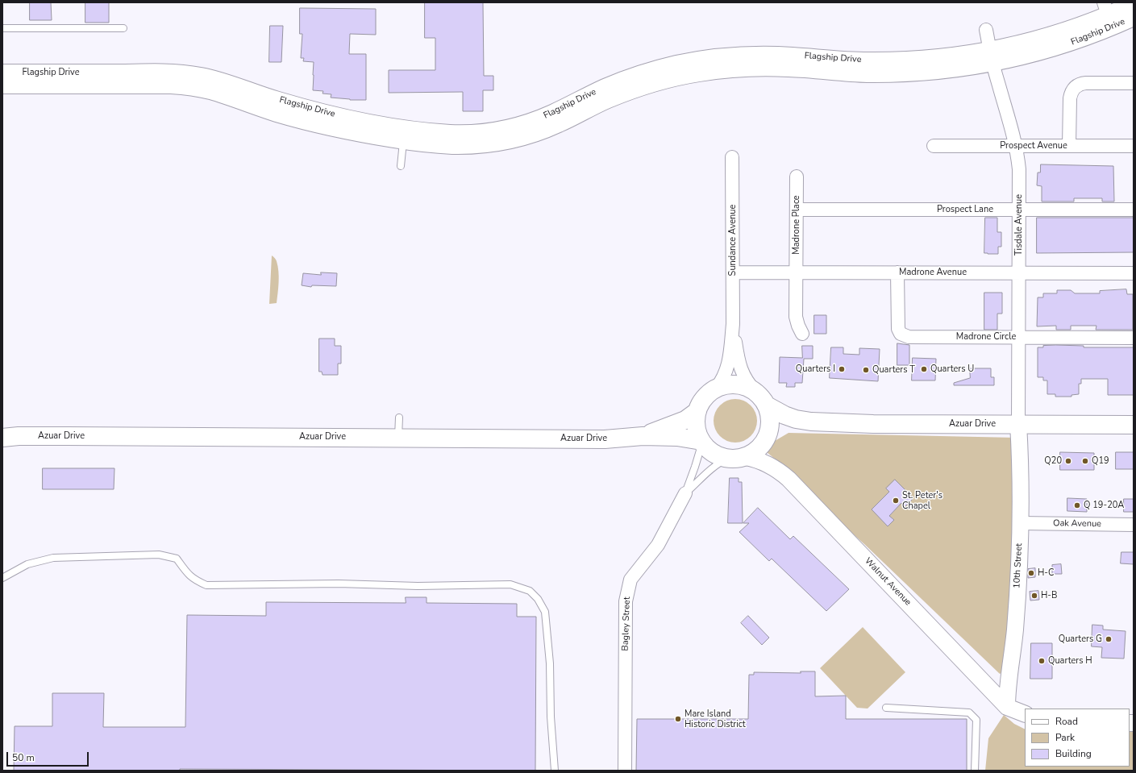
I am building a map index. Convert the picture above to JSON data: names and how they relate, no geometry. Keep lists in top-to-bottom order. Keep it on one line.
{"streets":{"main road":["Azuar Drive"],"street":["Flagship Drive","Prospect Avenue","Prospect Lane","Madrone Place","Tisdale Avenue","Sundance Avenue","Madrone Avenue","Madrone Circle","Oak Avenue","10th Street","Walnut Avenue","Bagley Street"]},"crossings":[["Flagship Drive","Tisdale Avenue"],["Prospect Avenue","Tisdale Avenue"],["Prospect Lane","Madrone Place"],["Prospect Lane","Tisdale Avenue"],["Madrone Place","Madrone Avenue"],["Tisdale Avenue","Madrone Avenue"],["Tisdale Avenue","Madrone Circle"],["Tisdale Avenue","Azuar Drive"],["Tisdale Avenue","10th Street"],["Sundance Avenue","Madrone Avenue"],["Sundance Avenue","Azuar Drive"],["Sundance Avenue","Walnut Avenue"],["Sundance Avenue","Bagley Street"],["Madrone Avenue","Madrone Circle"],["Azuar Drive","10th Street"],["Azuar Drive","Walnut Avenue"],["Azuar Drive","Bagley Street"],["Oak Avenue","10th Street"],["10th Street","Walnut Avenue"],["Walnut Avenue","Bagley Street"]],"places":["Quarters I","Quarters U","Quarters T","Q20","Q19","St. Peter's Chapel","Q 19-20A","H-C","H-B","Quarters G","Quarters H","Mare Island Historic District"],"legend":["Road","Park","Building"],"scale_bar":"50 m"}
